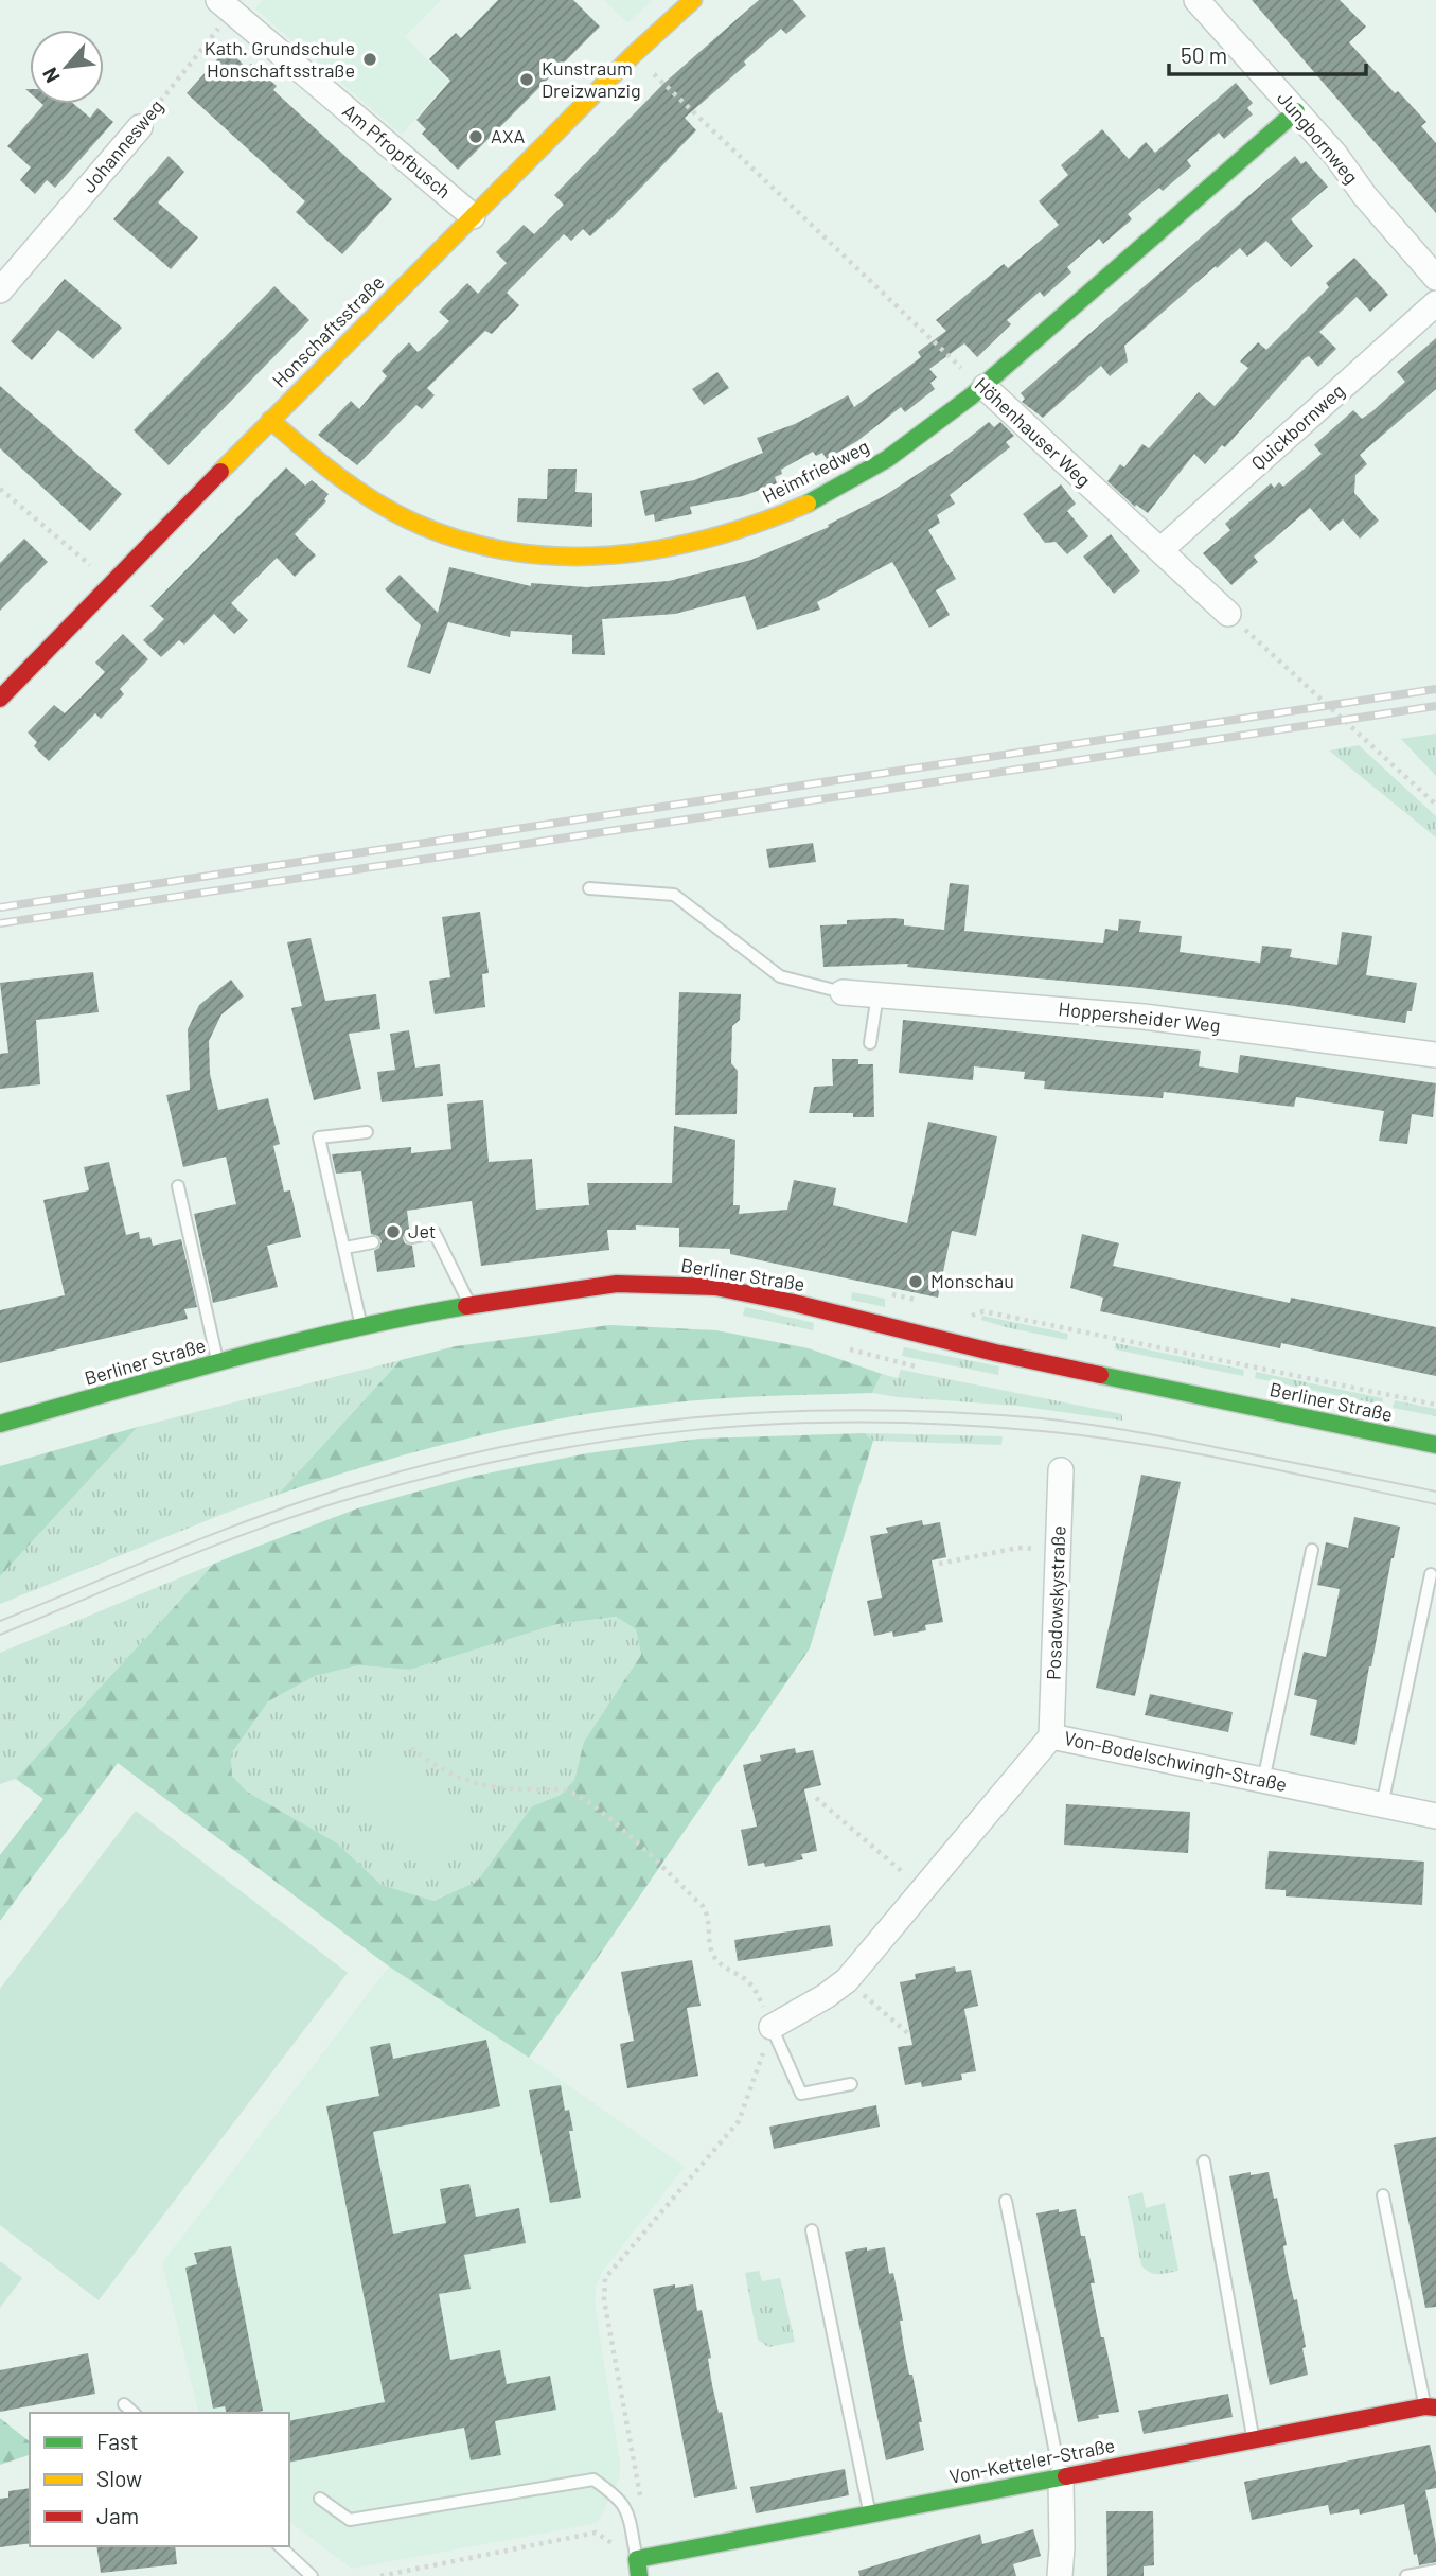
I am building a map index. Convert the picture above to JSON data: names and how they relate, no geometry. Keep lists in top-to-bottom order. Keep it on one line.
{"streets":{"street":["Jungbornweg","Johannesweg","Am Pfropfbusch","Honschaftsstraße","Quickbornweg","Höhenhauser Weg","Heimfriedweg","Hoppersheider Weg","Berliner Straße","Posadowskystraße","Von-Bodelschwingh-Straße","Von-Ketteler-Straße"]},"crossings":[["Jungbornweg","Heimfriedweg"],["Johannesweg","Am Pfropfbusch"],["Am Pfropfbusch","Honschaftsstraße"],["Honschaftsstraße","Höhenhauser Weg"],["Honschaftsstraße","Heimfriedweg"],["Quickbornweg","Höhenhauser Weg"],["Höhenhauser Weg","Heimfriedweg"],["Posadowskystraße","Von-Bodelschwingh-Straße"]],"places":["Kath. Grundschule Honschaftsstraße","Kunstraum Dreizwanzig","AXA","Jet","Monschau"],"legend":["Fast","Slow","Jam"],"scale_bar":"50 m","north":"bottom left"}
